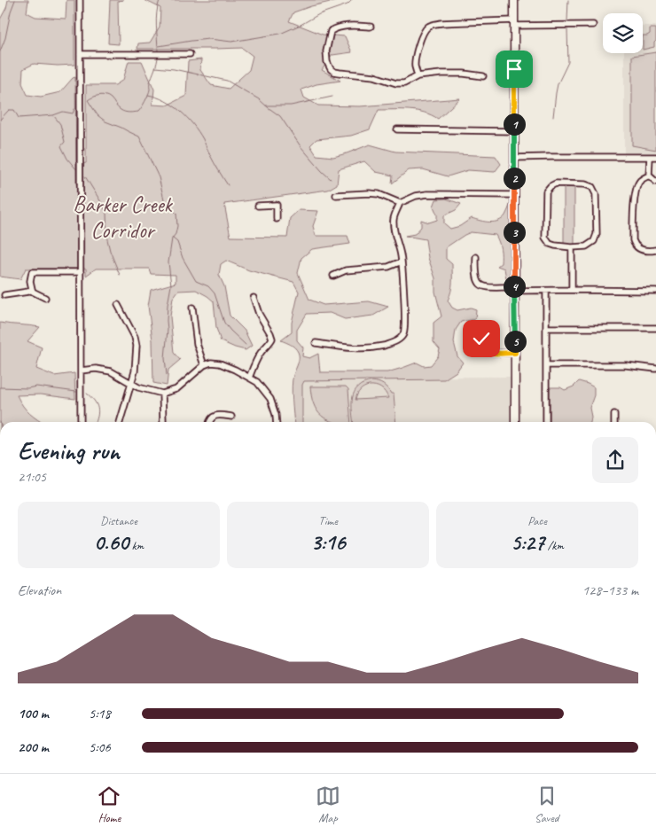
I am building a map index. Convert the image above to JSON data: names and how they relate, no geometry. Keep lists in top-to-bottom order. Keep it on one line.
{"parks":["Barker Creek Corridor"],"page":{"pins":["1","2","3","4","5"],"heading":["Evening run","21:05"],"stats":[["Distance","0.60 km"],["Time","3:16"],["Pace","5:27 /km"]],"chart":["Elevation","128–133 m"],"list":[{"name":"100 m","note":"5:18"},{"name":"200 m","note":"5:06"}],"tabs":["Home","Map","Saved"]}}
